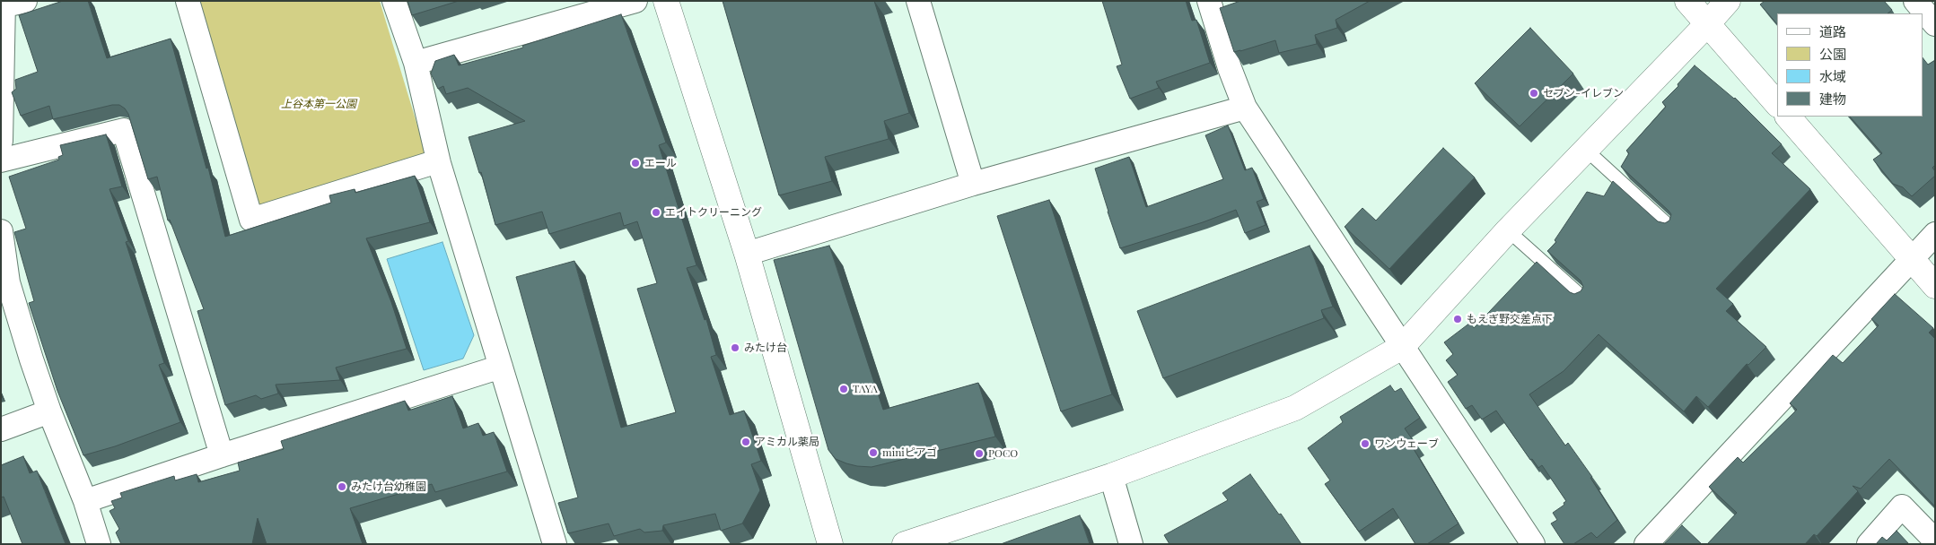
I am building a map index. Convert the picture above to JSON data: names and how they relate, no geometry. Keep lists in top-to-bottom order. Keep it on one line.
{"parks":["上谷本第一公園"],"places":["セブン-イレブン","エール","エイトクリーニング","もえぎ野交差点下","みたけ台","TAYA","アミカル薬局","ワンウェーブ","miniピアゴ","POCO","みたけ台幼稚園"],"legend":["道路","公園","水域","建物"]}
